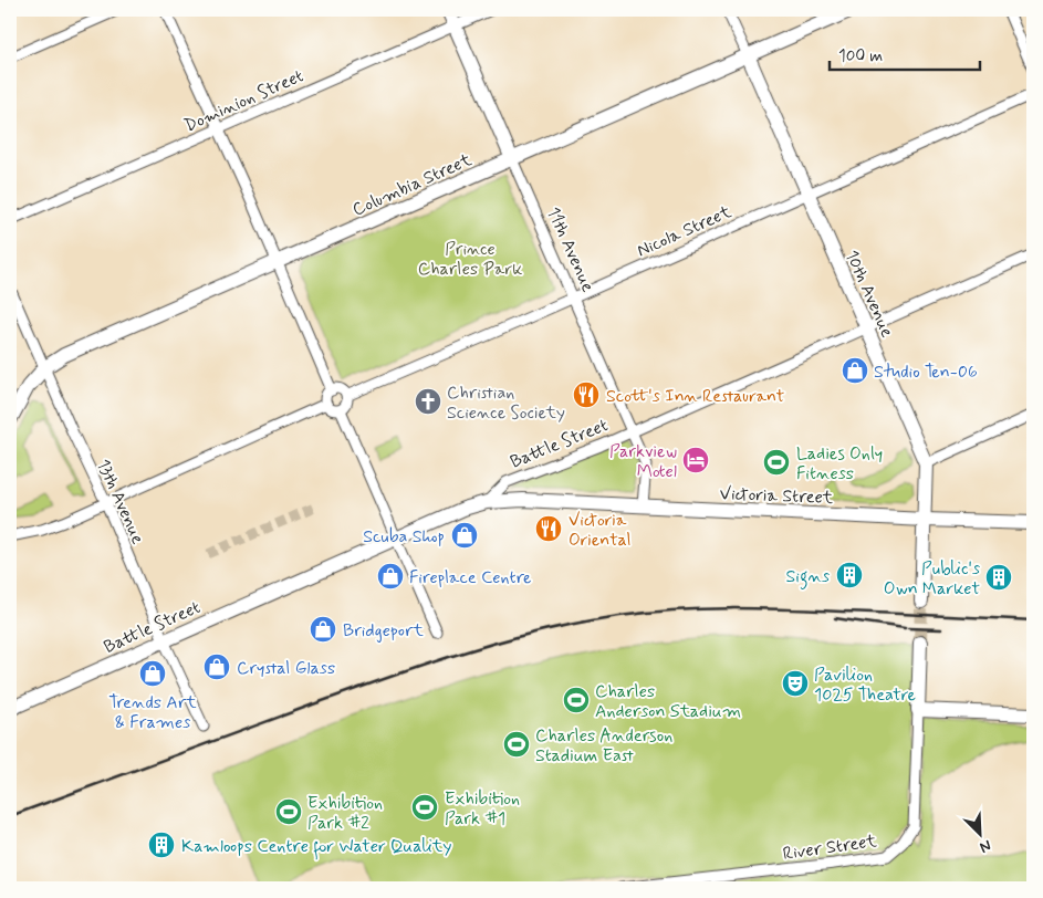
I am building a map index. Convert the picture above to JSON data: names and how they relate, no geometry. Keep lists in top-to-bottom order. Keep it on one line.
{"streets":{"main road":["Columbia Street","11th Avenue","10th Avenue","Battle Street","Victoria Street"],"street":["Dominion Street","Nicola Street","13th Avenue","River Street"]},"crossings":[["Dominion Street","11th Avenue"],["Columbia Street","11th Avenue"],["Columbia Street","10th Avenue"],["Columbia Street","13th Avenue"],["Nicola Street","11th Avenue"],["Nicola Street","10th Avenue"],["11th Avenue","Battle Street"],["11th Avenue","Victoria Street"],["10th Avenue","Battle Street"],["10th Avenue","Victoria Street"],["Battle Street","Victoria Street"],["Battle Street","13th Avenue"]],"parks":["Prince Charles Park"],"places":{"shop":["Studio Ten-06","Scuba Shop","Fireplace Centre","Bridgeport","Crystal Glass","Trends Art & Frames"],"restaurant":["Scott's Inn Restaurant","Victoria Oriental"],"church":["Christian Science Society"],"hotel":["Parkview Motel"],"sports":["Ladies Only Fitness","Charles Anderson Stadium","Charles Anderson Stadium East","Exhibition Park #1","Exhibition Park #2"],"building":["Signs","Public's Own Market","Kamloops Centre for Water Quality"],"theatre":["Pavilion 1025 Theatre"]},"scale_bar":"100 m","north":"bottom right"}
